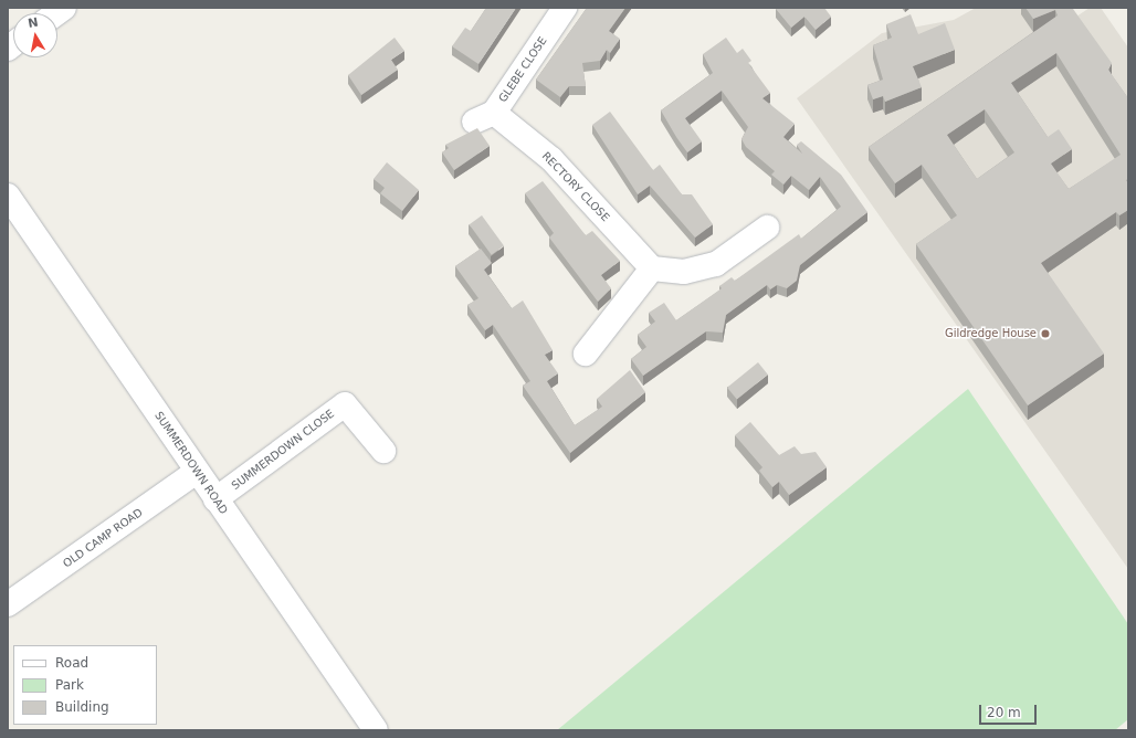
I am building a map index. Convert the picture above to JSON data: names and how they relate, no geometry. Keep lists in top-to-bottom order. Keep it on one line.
{"streets":{"street":["GLEBE CLOSE","RECTORY CLOSE","SUMMERDOWN CLOSE","SUMMERDOWN ROAD","OLD CAMP ROAD"]},"crossings":[["GLEBE CLOSE","RECTORY CLOSE"],["SUMMERDOWN CLOSE","SUMMERDOWN ROAD"],["SUMMERDOWN ROAD","OLD CAMP ROAD"]],"places":["Gildredge House"],"legend":["Road","Park","Building"],"scale_bar":"20 m","north":"top"}
